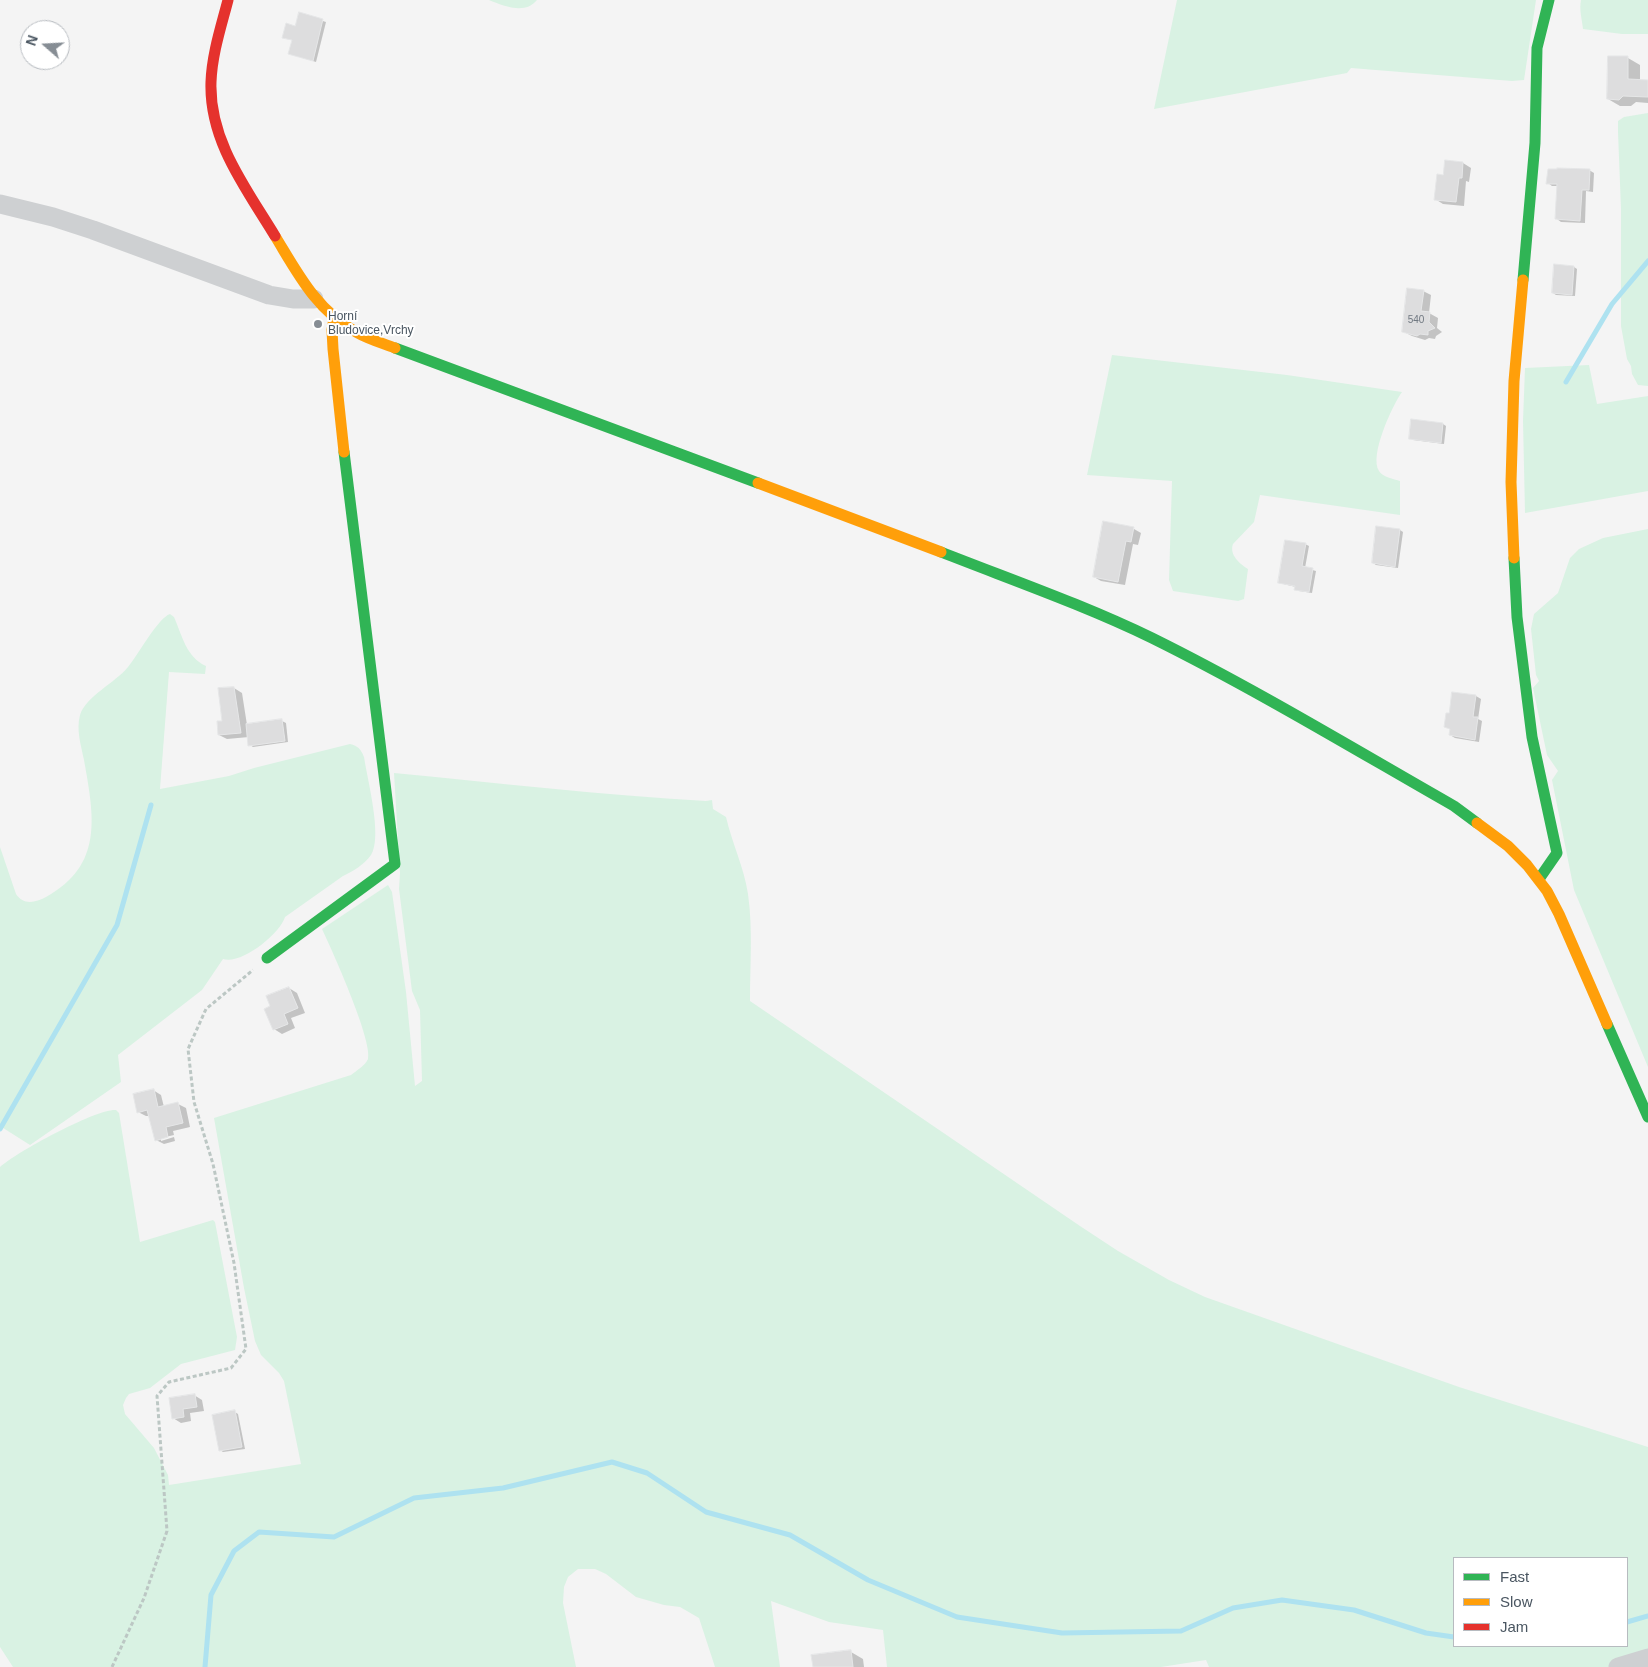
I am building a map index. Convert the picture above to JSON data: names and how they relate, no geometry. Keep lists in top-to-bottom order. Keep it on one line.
{"places":["Horní Bludovice,Vrchy"],"house_numbers":["540"],"legend":["Fast","Slow","Jam"],"north":"left"}
